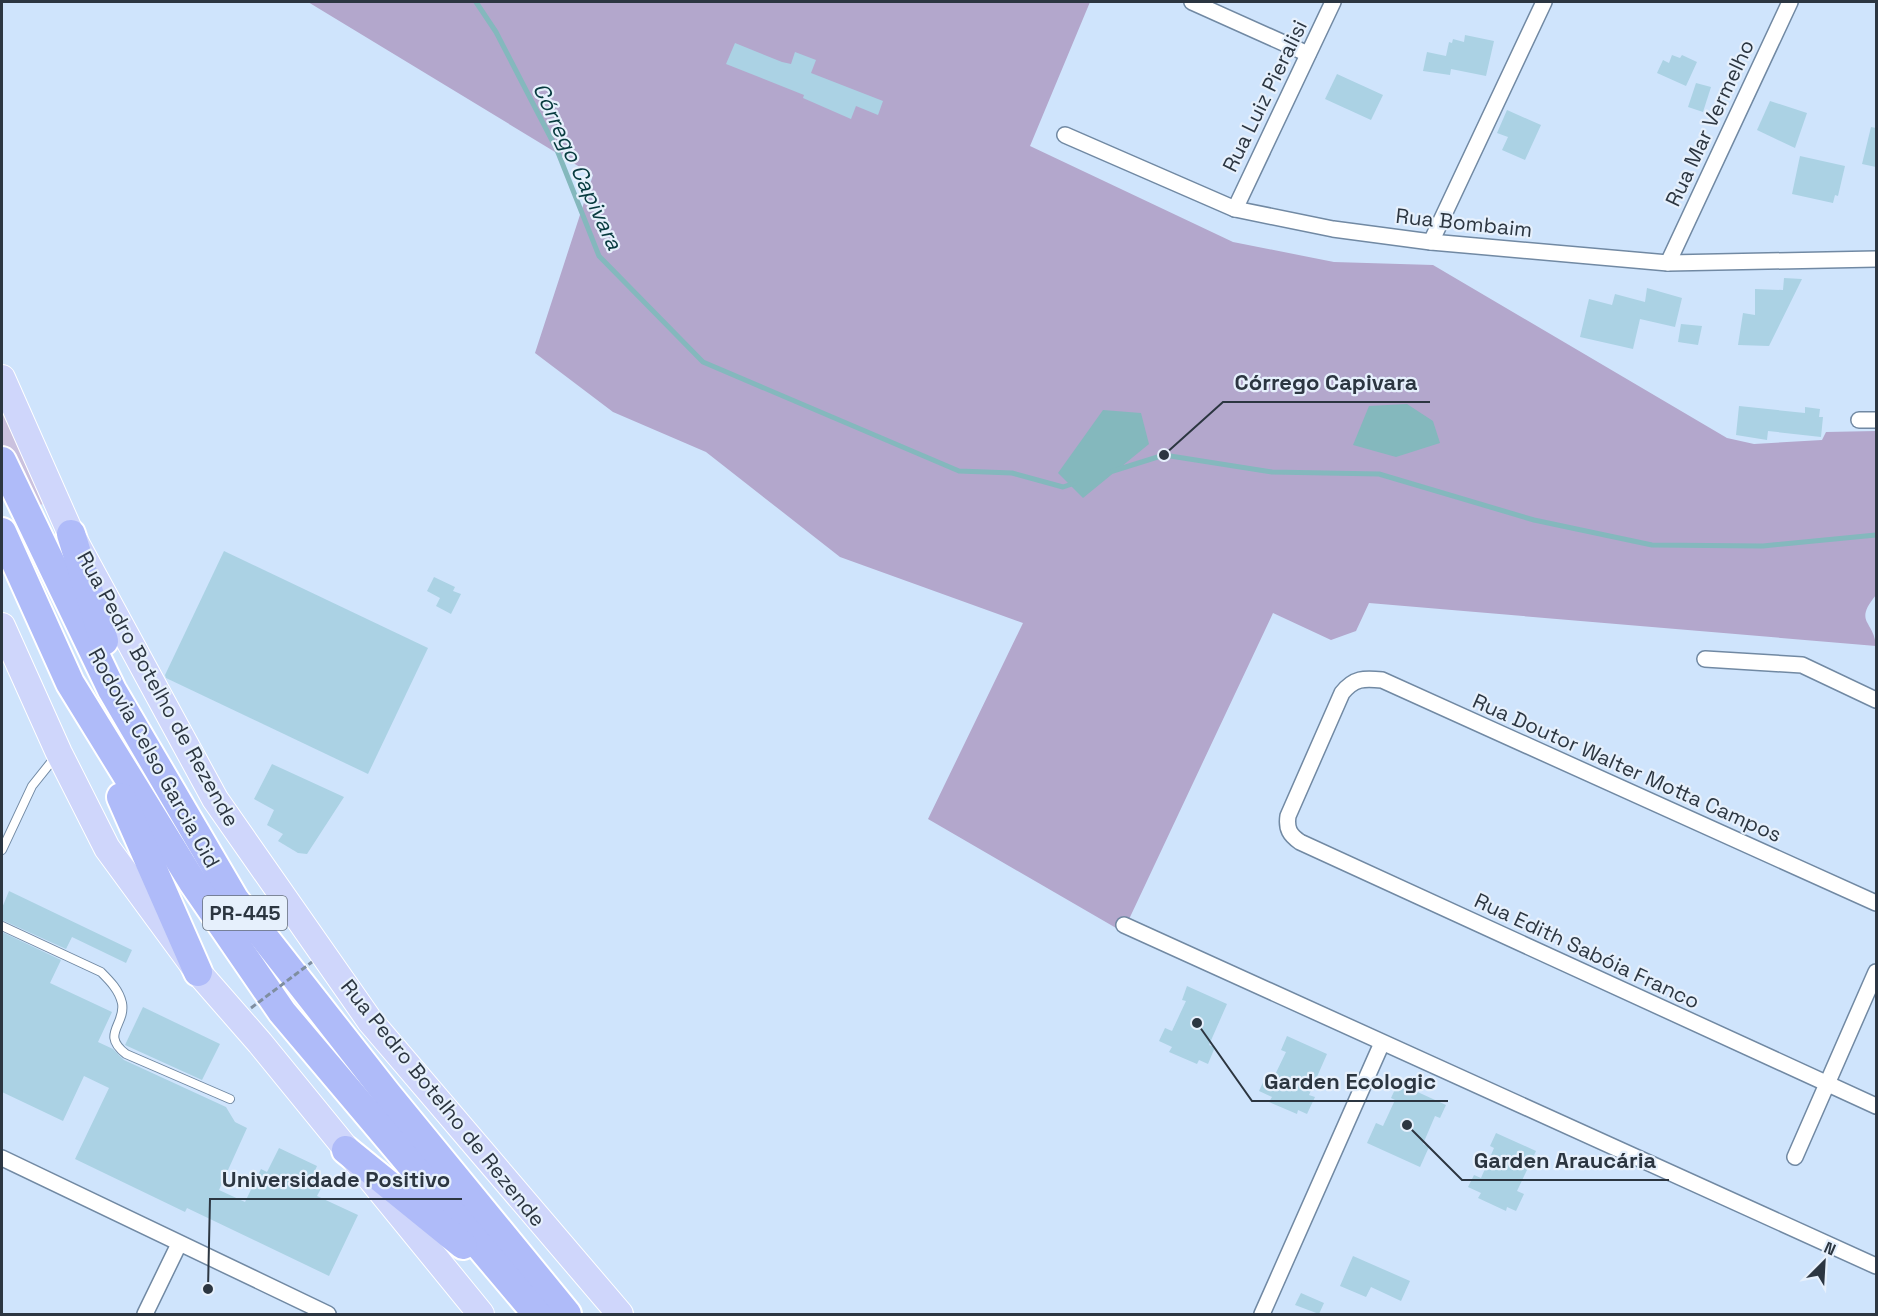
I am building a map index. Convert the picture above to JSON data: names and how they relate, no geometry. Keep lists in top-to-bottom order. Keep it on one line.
{"streets":{"highway":["Rodovia Celso Garcia Cid","PR-445"],"main road":["Rua Pedro Botelho de Rezende"],"street":["Rua Luiz Pieralisi","Rua Mar Vermelho","Rua Bombaim","Rua Doutor Walter Motta Campos","Rua Edith Sabóia Franco"]},"crossings":[["Rua Luiz Pieralisi","Rua Bombaim"],["Rua Mar Vermelho","Rua Bombaim"],["Rua Doutor Walter Motta Campos","Rua Edith Sabóia Franco"]],"water":["Córrego Capivara"],"places":["Córrego Capivara","Garden Ecologic","Garden Araucária","Universidade Positivo"],"north":"top right"}
